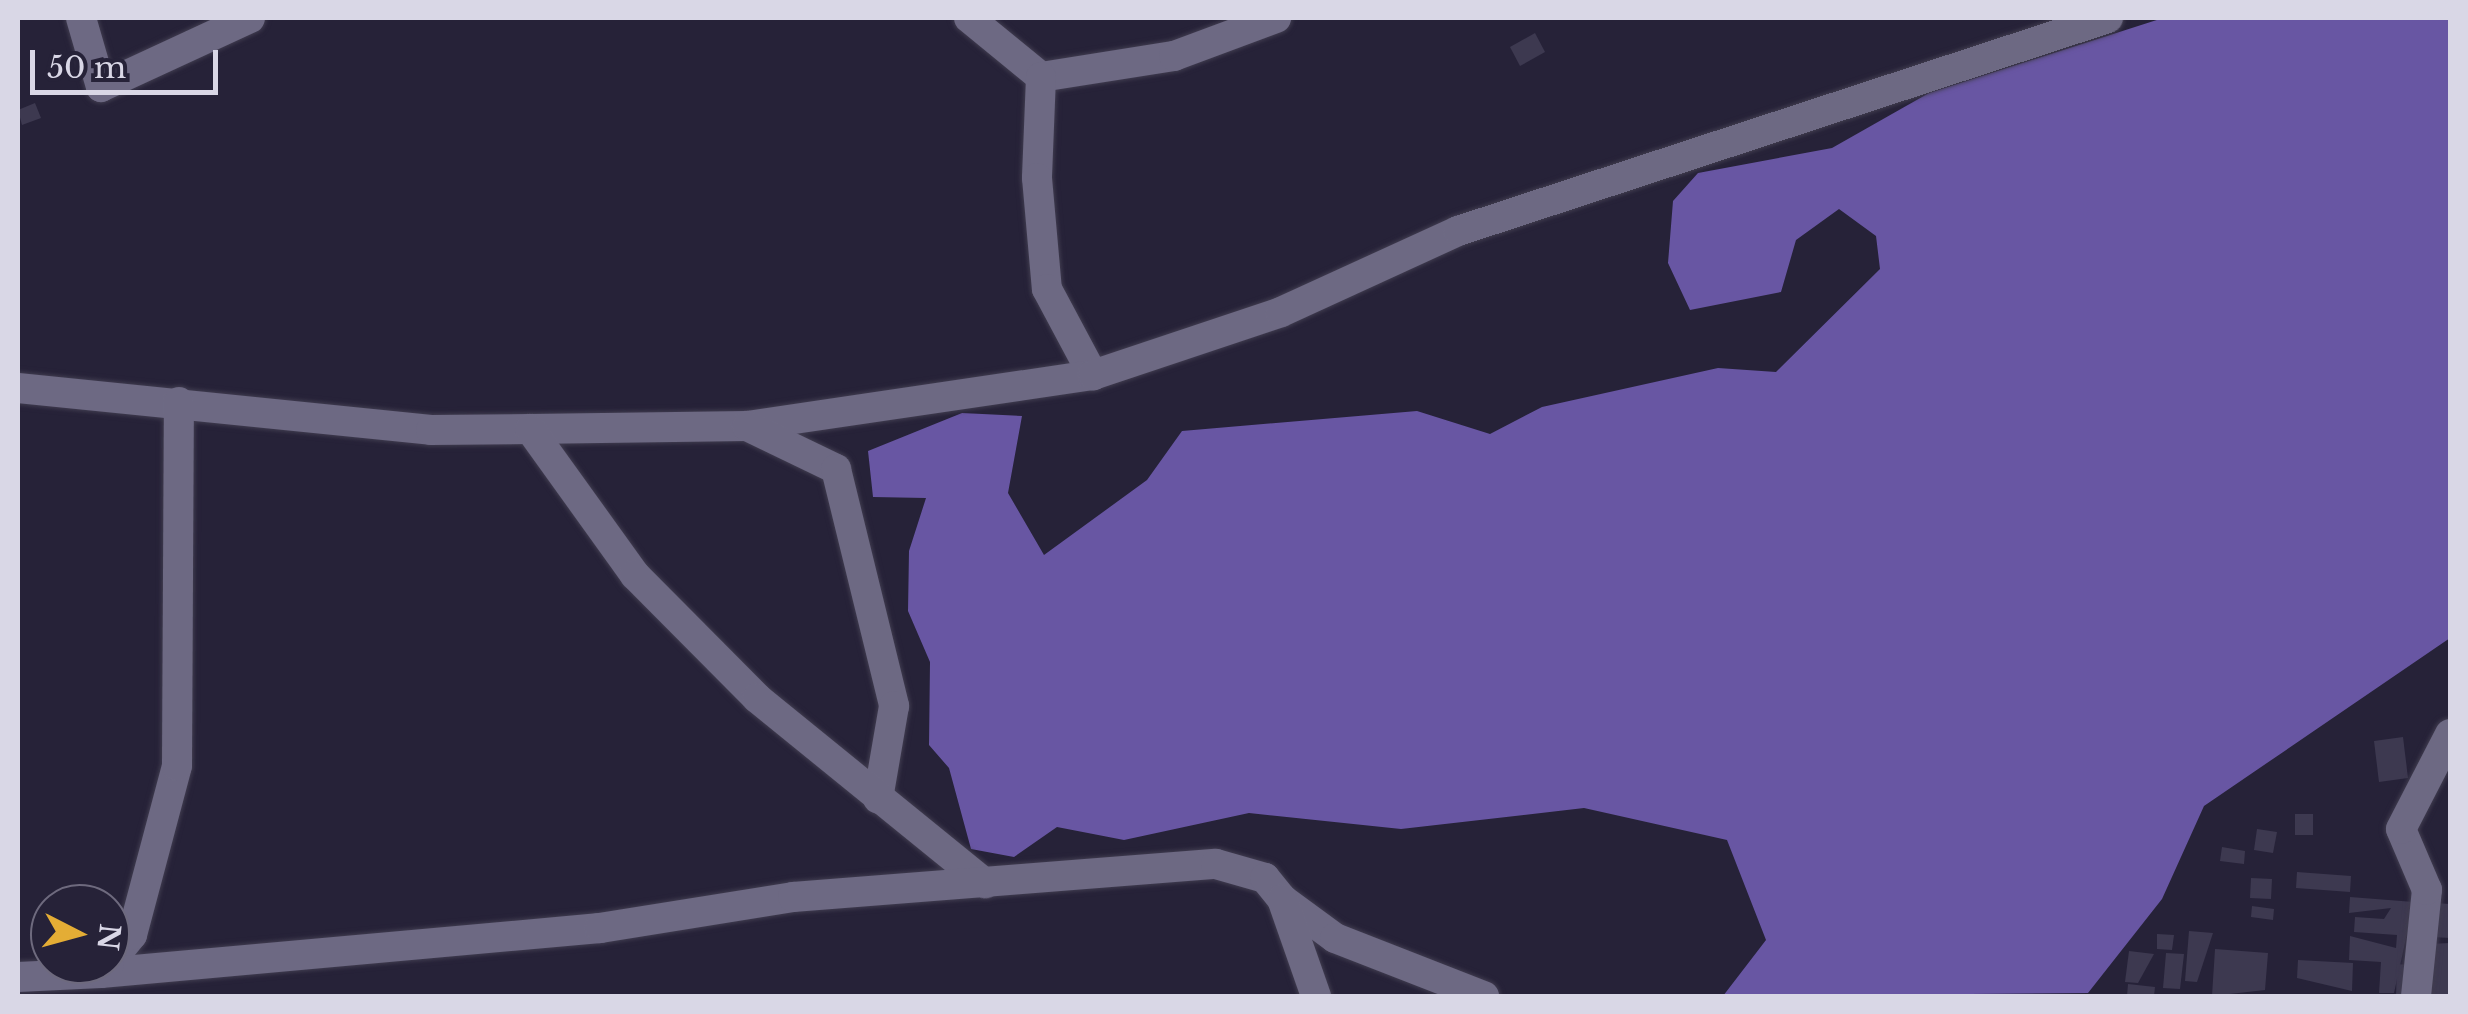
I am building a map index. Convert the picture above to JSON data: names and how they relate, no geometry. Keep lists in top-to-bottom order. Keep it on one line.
{"scale_bar":"50 m","north":"right"}
